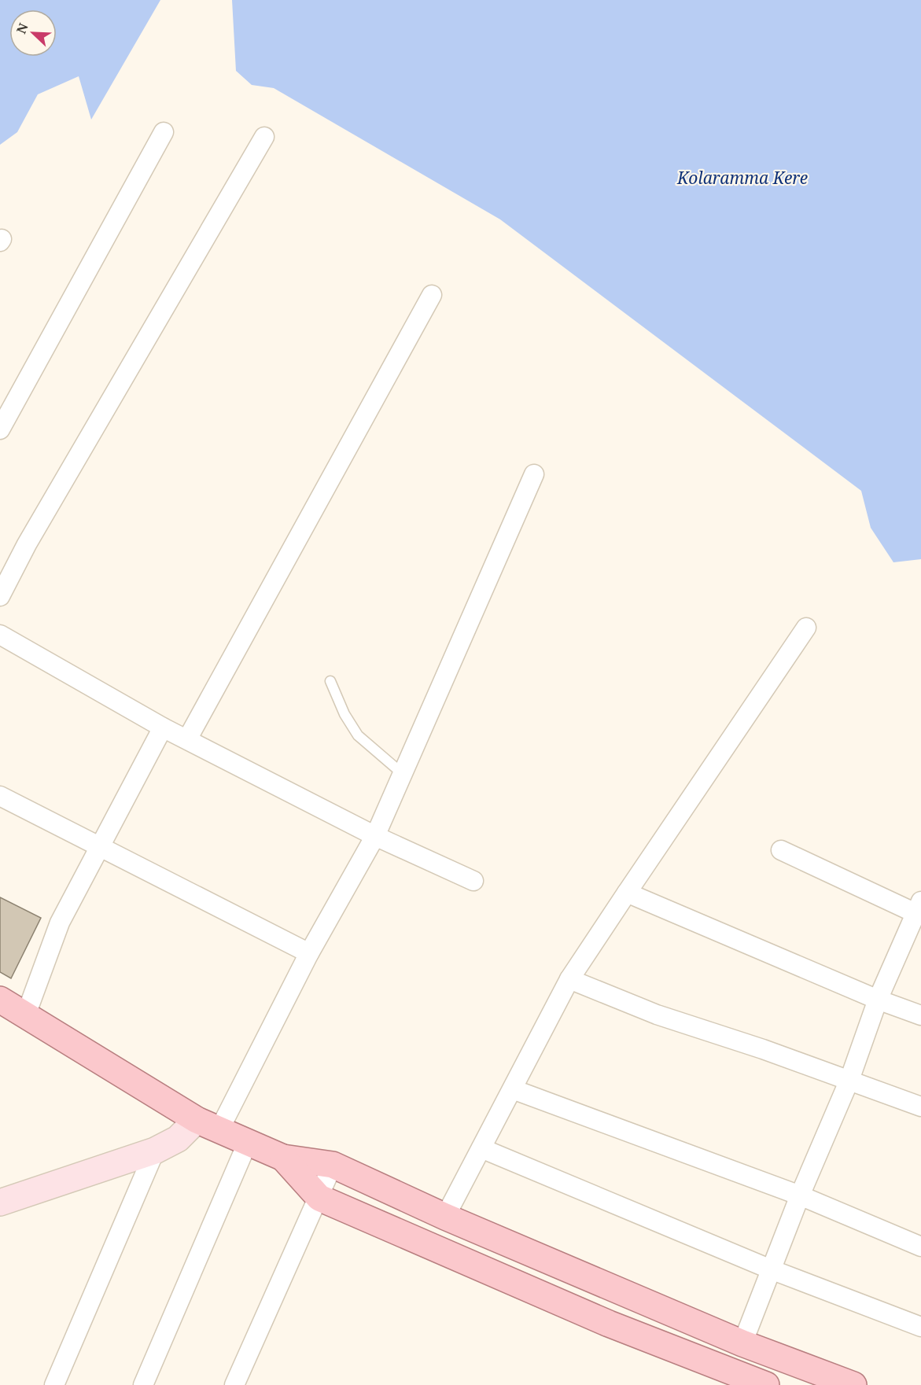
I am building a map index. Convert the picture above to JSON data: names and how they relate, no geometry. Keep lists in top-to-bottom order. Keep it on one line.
{"water":["Kolaramma Kere"],"north":"top left"}
